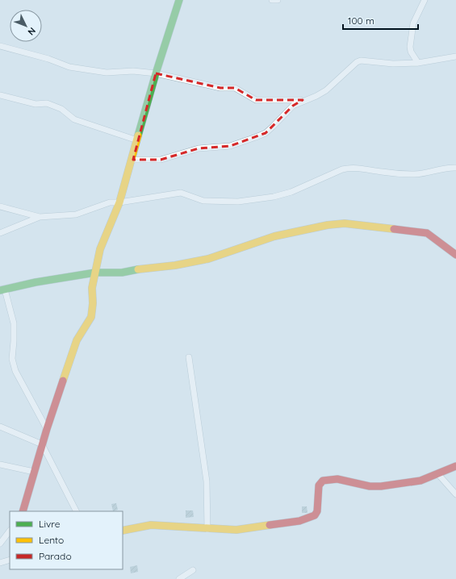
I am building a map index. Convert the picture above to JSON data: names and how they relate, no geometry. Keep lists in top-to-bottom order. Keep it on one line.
{"legend":["Livre","Lento","Parado"],"scale_bar":"100 m","north":"bottom right"}
